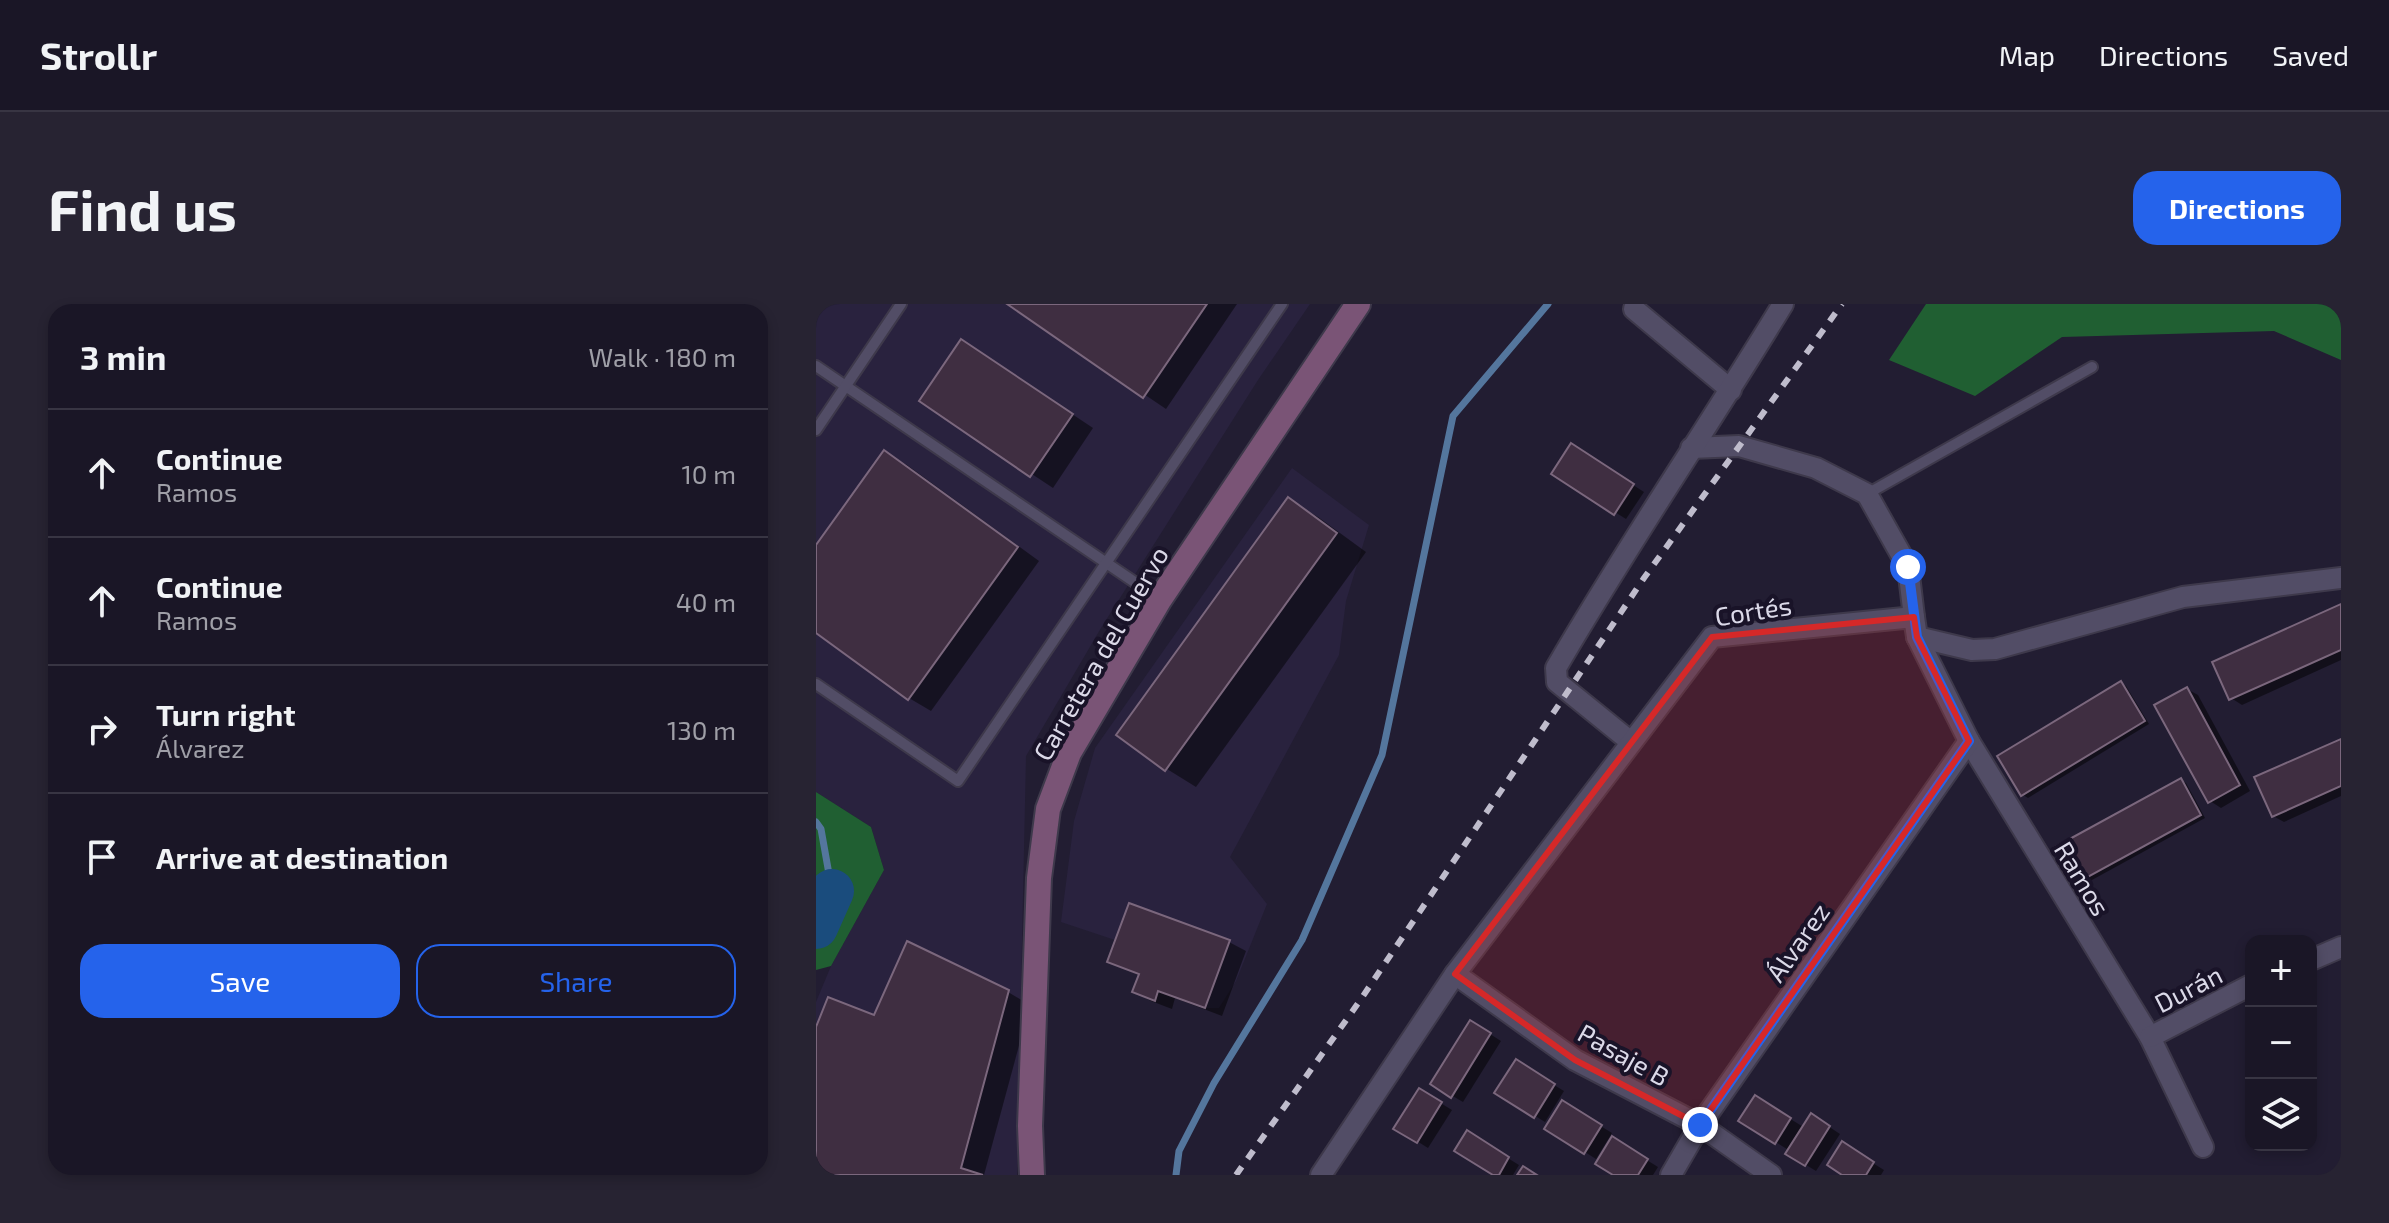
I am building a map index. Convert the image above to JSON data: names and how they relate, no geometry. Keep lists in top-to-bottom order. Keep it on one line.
{"streets":{"street":["Cortés","Carretera del Cuervo","Ramos","Álvarez","Durán","Pasaje B"]},"crossings":[["Cortés","Ramos"],["Cortés","Pasaje B"],["Ramos","Álvarez"],["Ramos","Durán"],["Álvarez","Pasaje B"]],"page":{"header":"Strollr","nav":["Map","Directions","Saved"],"buttons":["Directions",["Save","Share"]],"title":"Find us","heading":["3 min","Walk · 180 m"],"list":[["Continue","Ramos","10 m"],["Continue","Ramos","40 m"],["Turn right","Álvarez","130 m"],"Arrive at destination"],"map_buttons":["+","−"]}}
